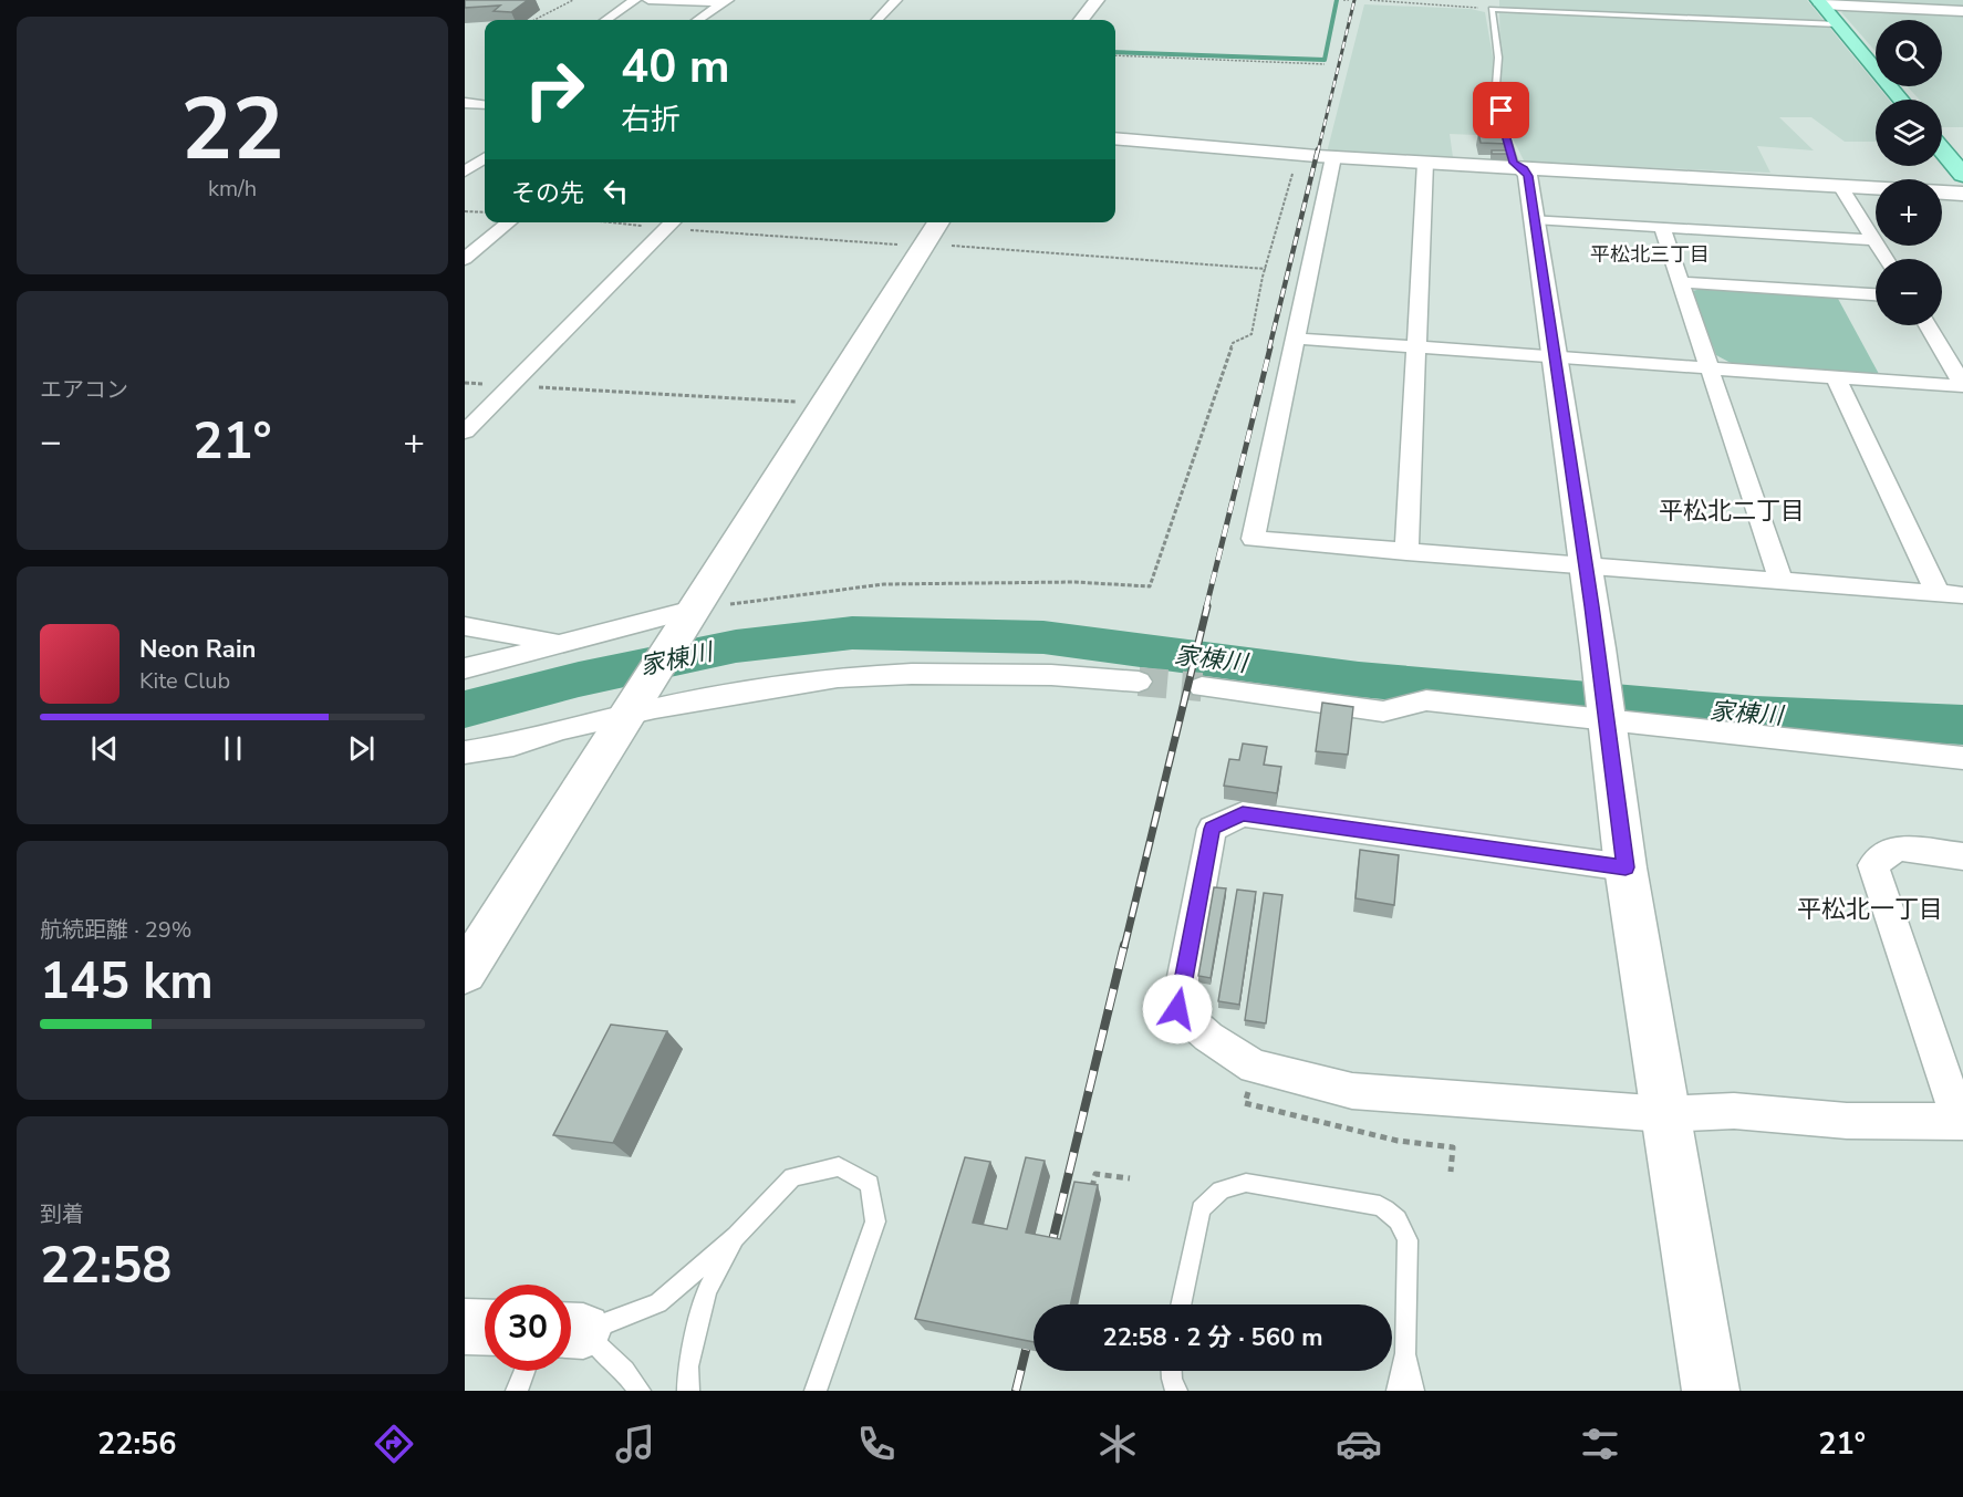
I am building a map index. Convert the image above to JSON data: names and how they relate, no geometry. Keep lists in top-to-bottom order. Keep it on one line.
{"districts":["平松北三丁目","平松北二丁目","平松北一丁目"],"water":["家棟川"],"page":{"tile":[["22","km/h"],"エアコン",["航続距離 · 29%","145 km"],["到着","22:58"]],"map_buttons":["+","−"],"turn":["40 m","右折"],"then":"その先","heat":["−","21°","+"],"song":["Neon Rain","Kite Club"],"limit":"30","trip":"22:58 · 2 分 · 560 m","tabs":["22:56","21°"]}}
